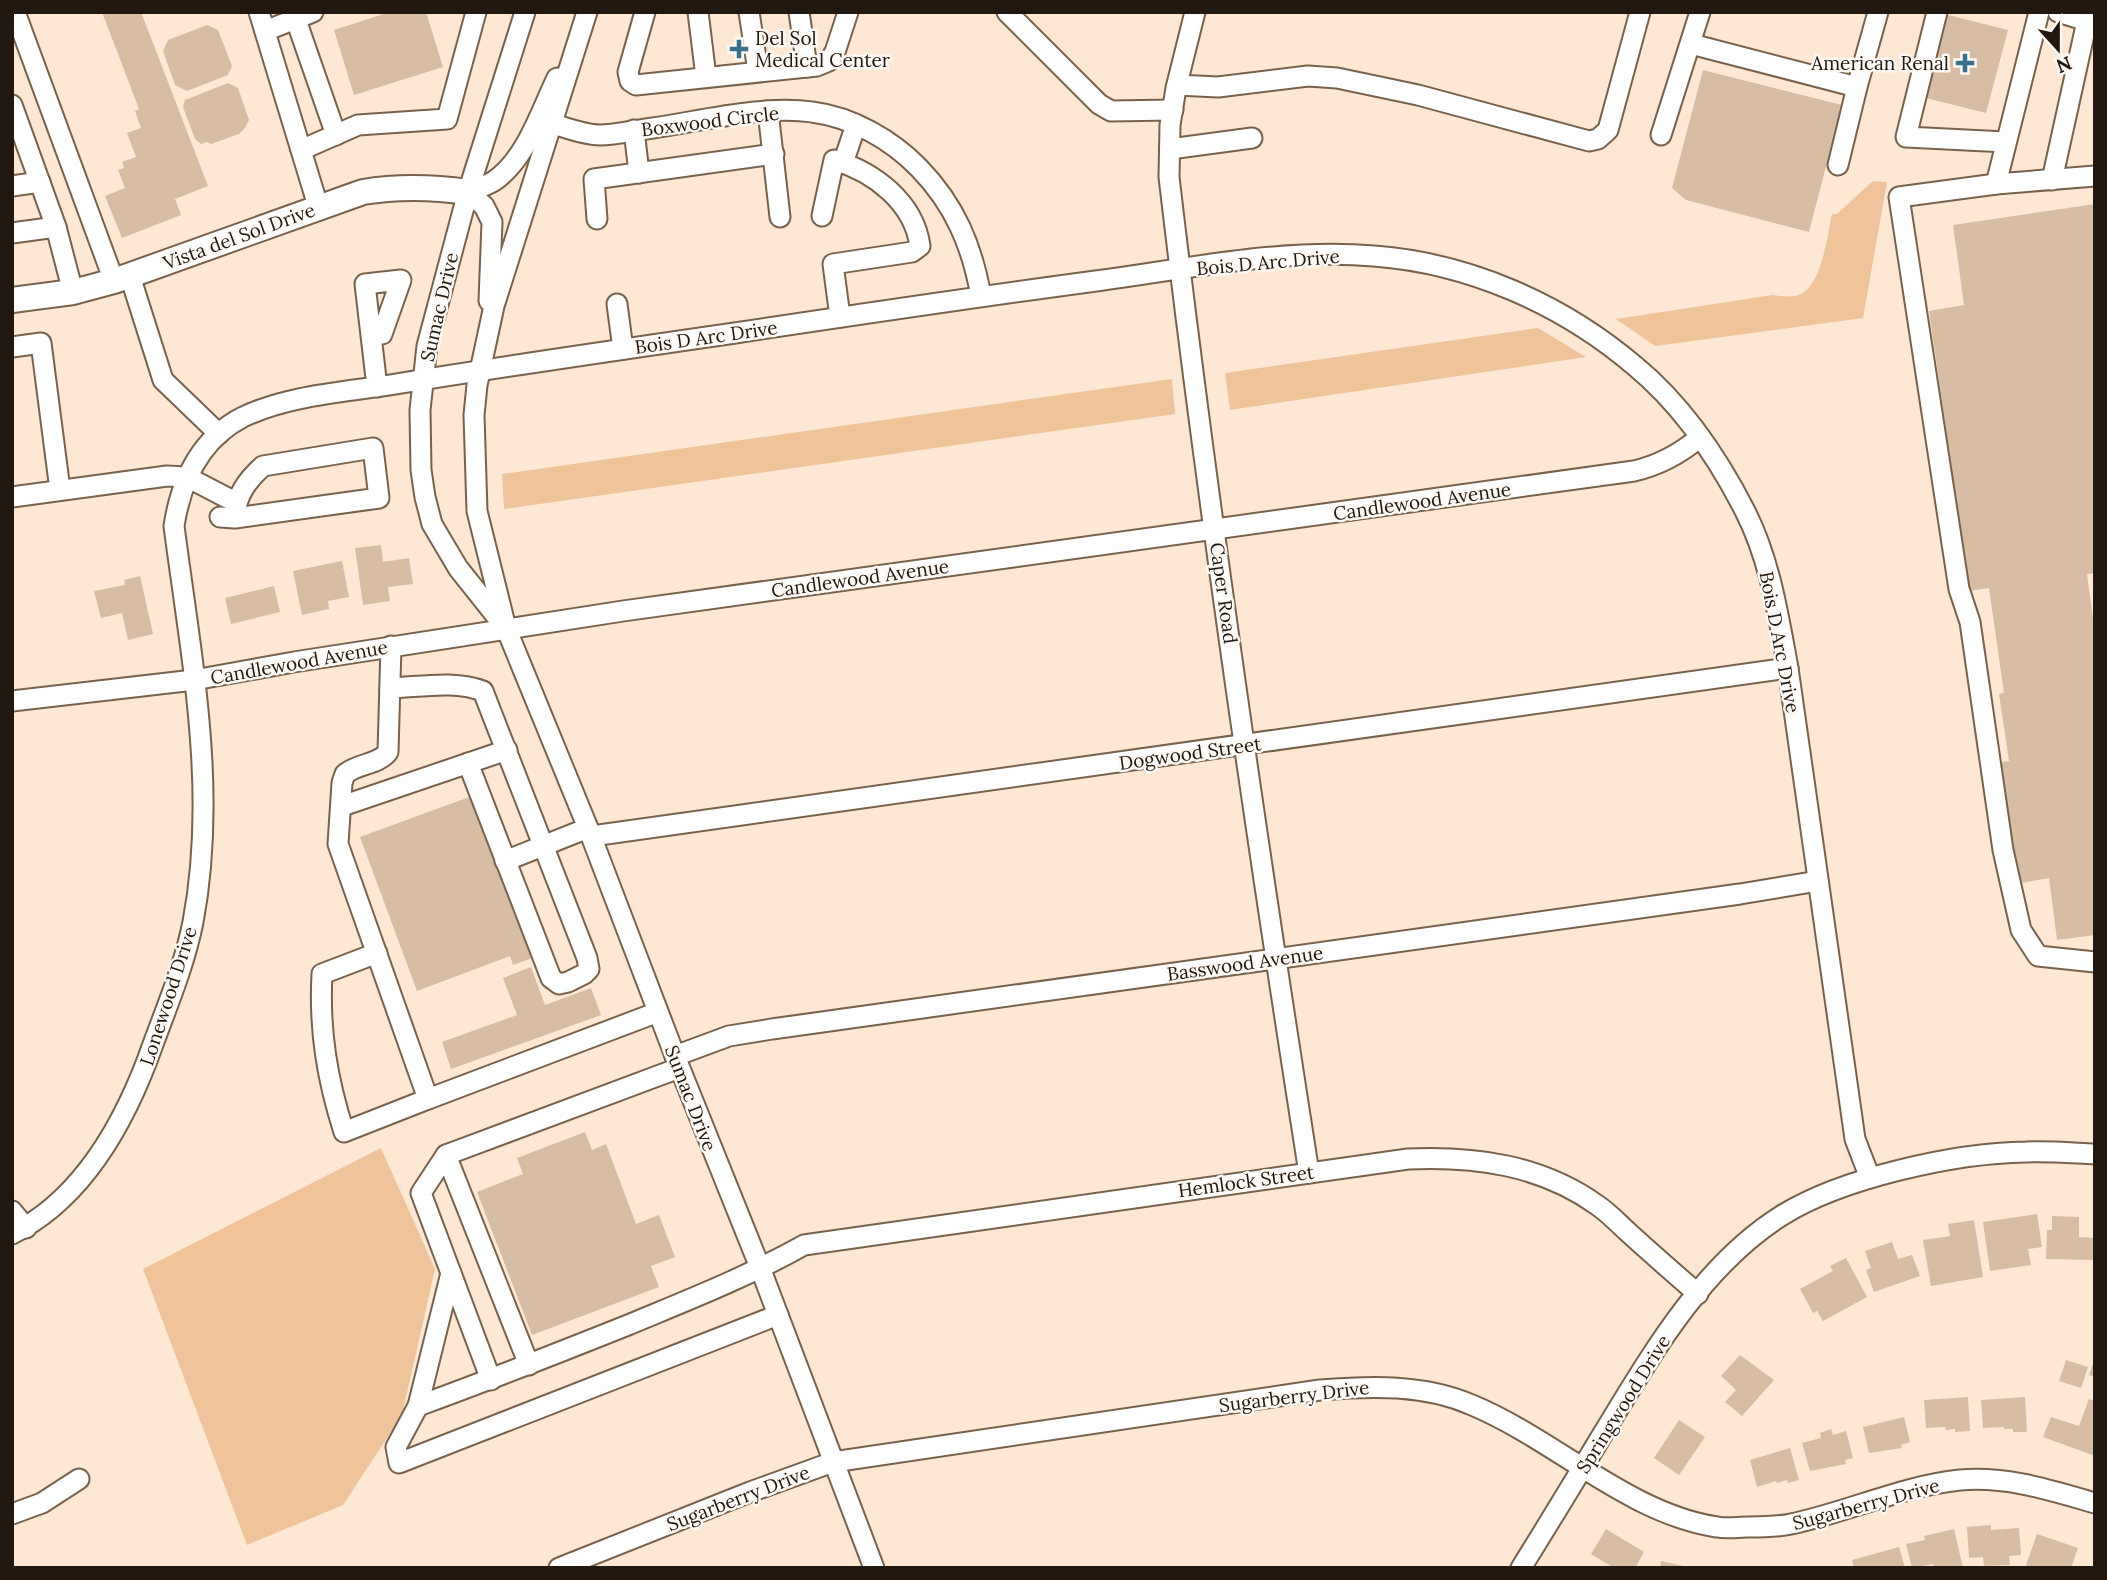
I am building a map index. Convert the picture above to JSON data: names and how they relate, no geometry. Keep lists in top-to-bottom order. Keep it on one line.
{"streets":{"main road":["Vista del Sol Drive"],"street":["Boxwood Circle","Bois D Arc Drive","Sumac Drive","Candlewood Avenue","Caper Road","Dogwood Street","Basswood Avenue","Lonewood Drive","Hemlock Street","Sugarberry Drive","Springwood Drive"]},"crossings":[["Boxwood Circle","Bois D Arc Drive"],["Boxwood Circle","Sumac Drive"],["Vista del Sol Drive","Sumac Drive"],["Bois D Arc Drive","Sumac Drive"],["Bois D Arc Drive","Candlewood Avenue"],["Bois D Arc Drive","Caper Road"],["Bois D Arc Drive","Dogwood Street"],["Bois D Arc Drive","Basswood Avenue"],["Bois D Arc Drive","Lonewood Drive"],["Bois D Arc Drive","Springwood Drive"],["Sumac Drive","Candlewood Avenue"],["Sumac Drive","Dogwood Street"],["Sumac Drive","Basswood Avenue"],["Sumac Drive","Lonewood Drive"],["Sumac Drive","Hemlock Street"],["Sumac Drive","Sugarberry Drive"],["Candlewood Avenue","Caper Road"],["Candlewood Avenue","Lonewood Drive"],["Caper Road","Dogwood Street"],["Caper Road","Basswood Avenue"],["Caper Road","Hemlock Street"],["Hemlock Street","Springwood Drive"],["Sugarberry Drive","Springwood Drive"]],"places":{"health":["Del Sol Medical Center","American Renal"]},"north":"bottom"}
